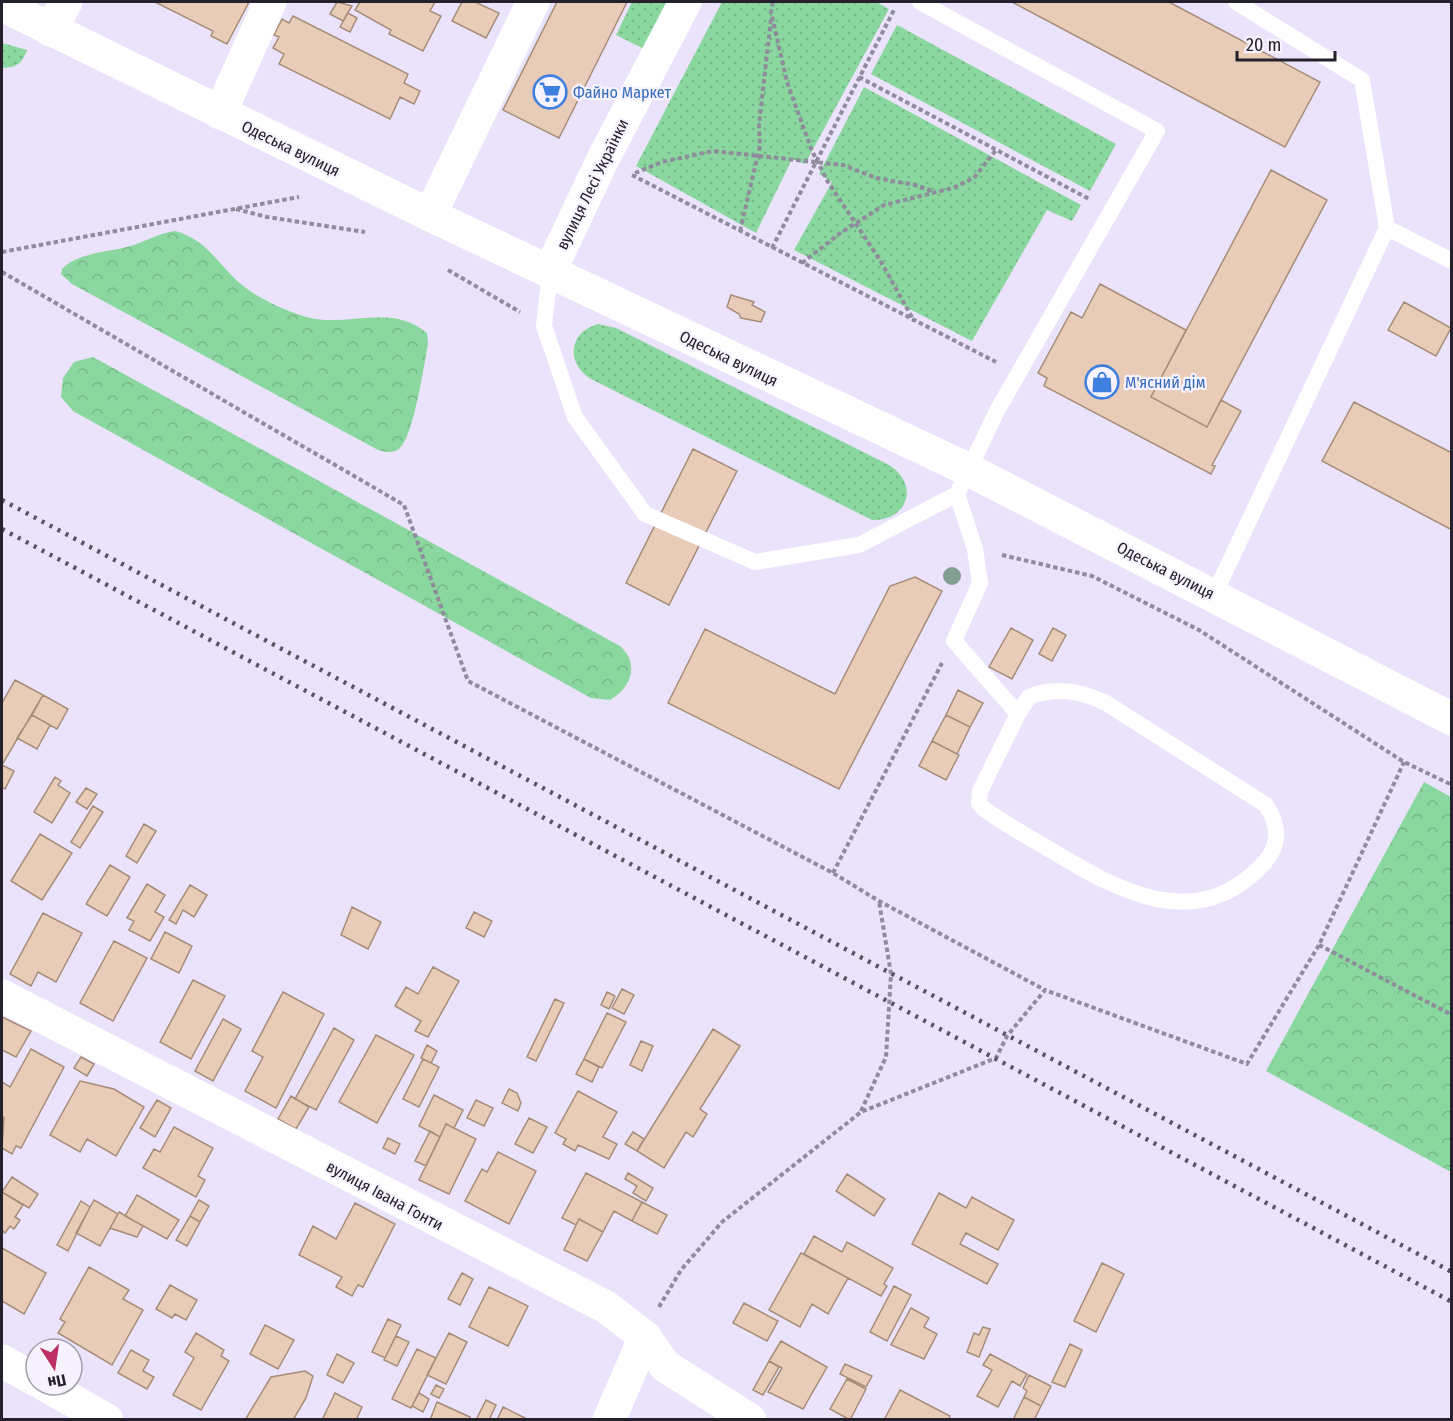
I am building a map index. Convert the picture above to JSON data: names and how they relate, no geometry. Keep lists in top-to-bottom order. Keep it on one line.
{"streets":{"street":["Одеська вулиця","вулиця Лесі Українки","вулиця Івана Гонти"]},"crossings":[["Одеська вулиця","вулиця Лесі Українки"]],"places":{"supermarket":["Файно Маркет"],"shop":["М'ясний дім"]},"scale_bar":"20 m","north":"bottom"}
